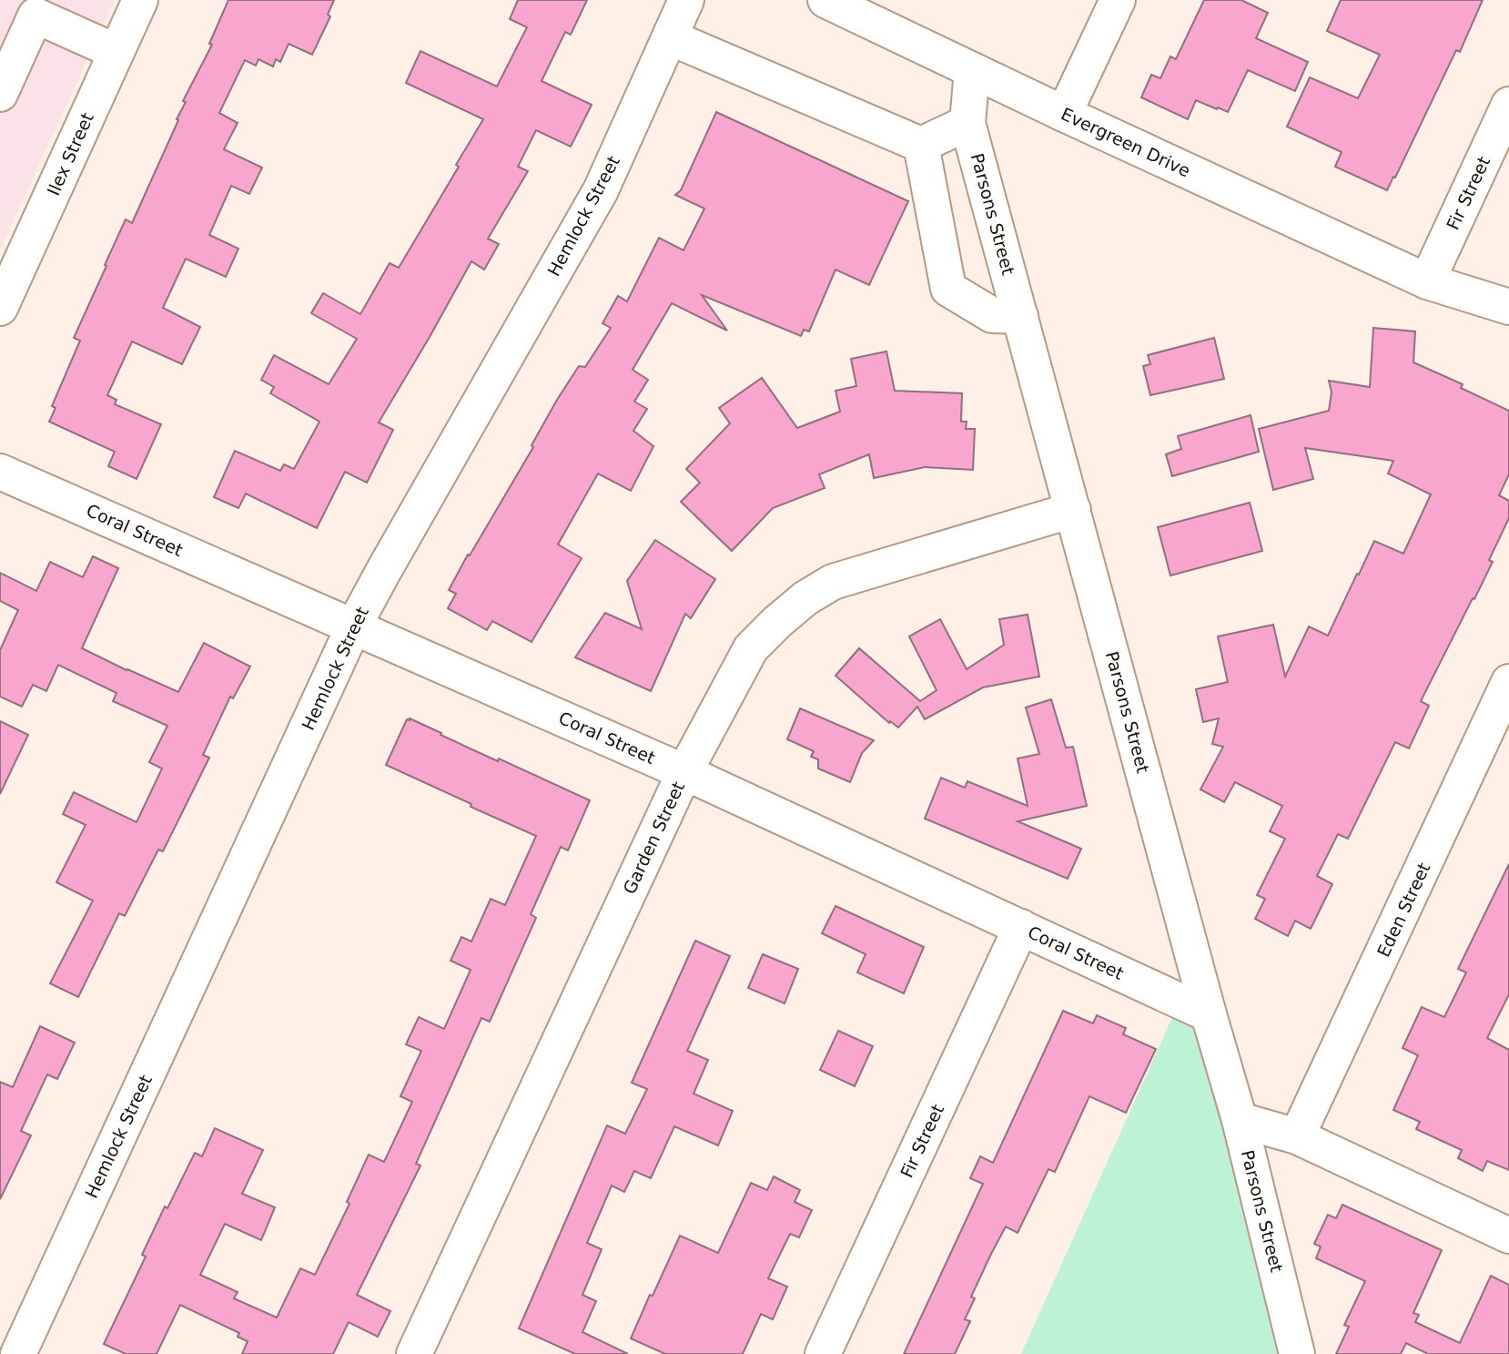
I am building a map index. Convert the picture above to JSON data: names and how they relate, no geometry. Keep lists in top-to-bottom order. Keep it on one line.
{"streets":{"street":["Evergreen Drive","Ilex Street","Fir Street","Parsons Street","Hemlock Street","Coral Street","Garden Street","Eden Street"]},"crossings":[["Evergreen Drive","Fir Street"],["Evergreen Drive","Parsons Street"],["Fir Street","Coral Street"],["Parsons Street","Coral Street"],["Parsons Street","Garden Street"],["Hemlock Street","Coral Street"],["Coral Street","Garden Street"]]}
